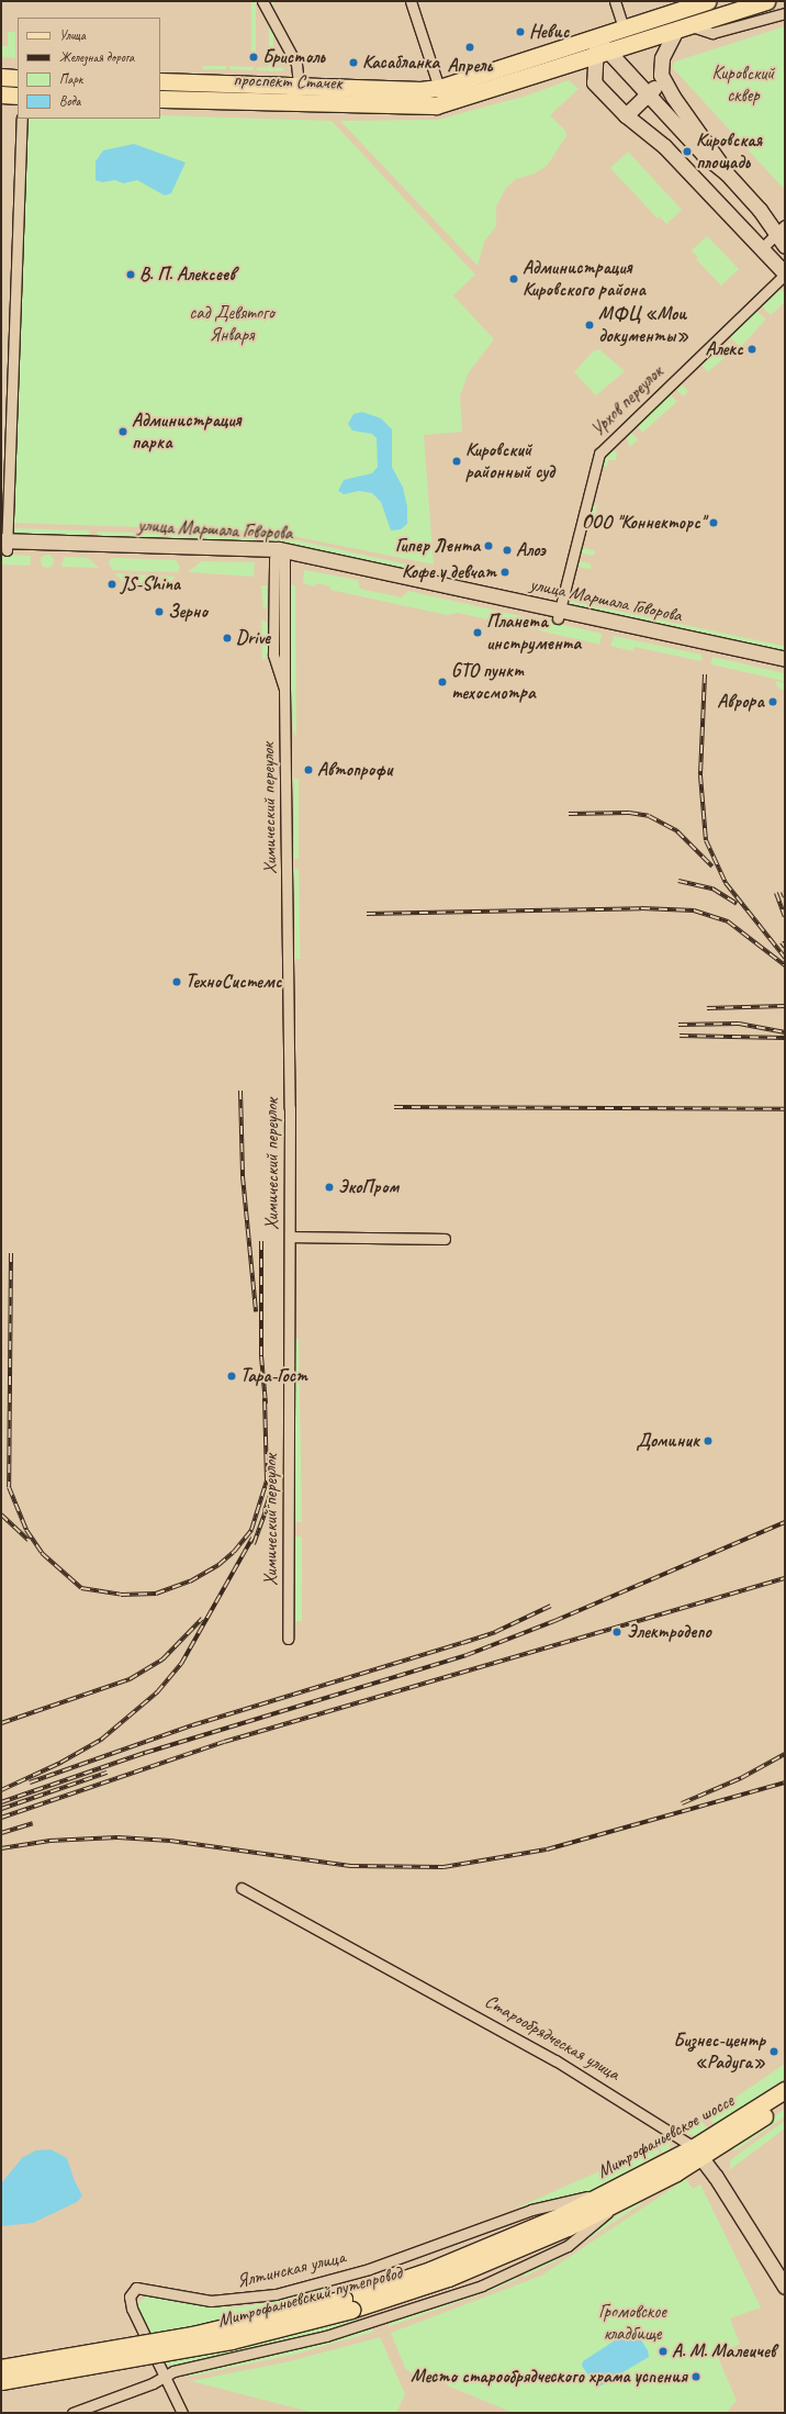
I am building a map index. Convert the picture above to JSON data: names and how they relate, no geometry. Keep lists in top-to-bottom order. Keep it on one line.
{"streets":{"main road":["проспект Стачек","Митрофаньевское шоссе","Митрофаньевский путепровод"],"street":["Урхов переулок","улица Маршала Говорова","Химический переулок","Старообрядческая улица","Ялтинская улица"]},"crossings":[["Урхов переулок","улица Маршала Говорова"],["улица Маршала Говорова","Химический переулок"],["Старообрядческая улица","Митрофаньевское шоссе"],["Митрофаньевское шоссе","Ялтинская улица"],["Митрофаньевское шоссе","Митрофаньевский путепровод"]],"parks":["Кировский сквер","сад Девятого Января","Громовское кладбище"],"places":["Невис","Апрель","Бристоль","Касабланка","Кировская площадь","В. П. Алексеев","Администрация Кировского района","МФЦ «Мои документы»","Алекс","Администрация парка","Кировский районный суд","ООО \"Коннекторс\"","Гипер Лента","Алоэ","Кофе у девчат","JS-Shina","Зерно","Планета инструмента","Drive","GTO пункт техосмотра","Аврора","Автопрофи","ТехноСистемс","ЭкоПром","Тара-Гост","Доминик","Электродепо","Бизнес-центр «Радуга»","А. М. Малеичев","Место старообрядческого храма успения"],"legend":["Улица","Железная дорога","Парк","Вода"]}
